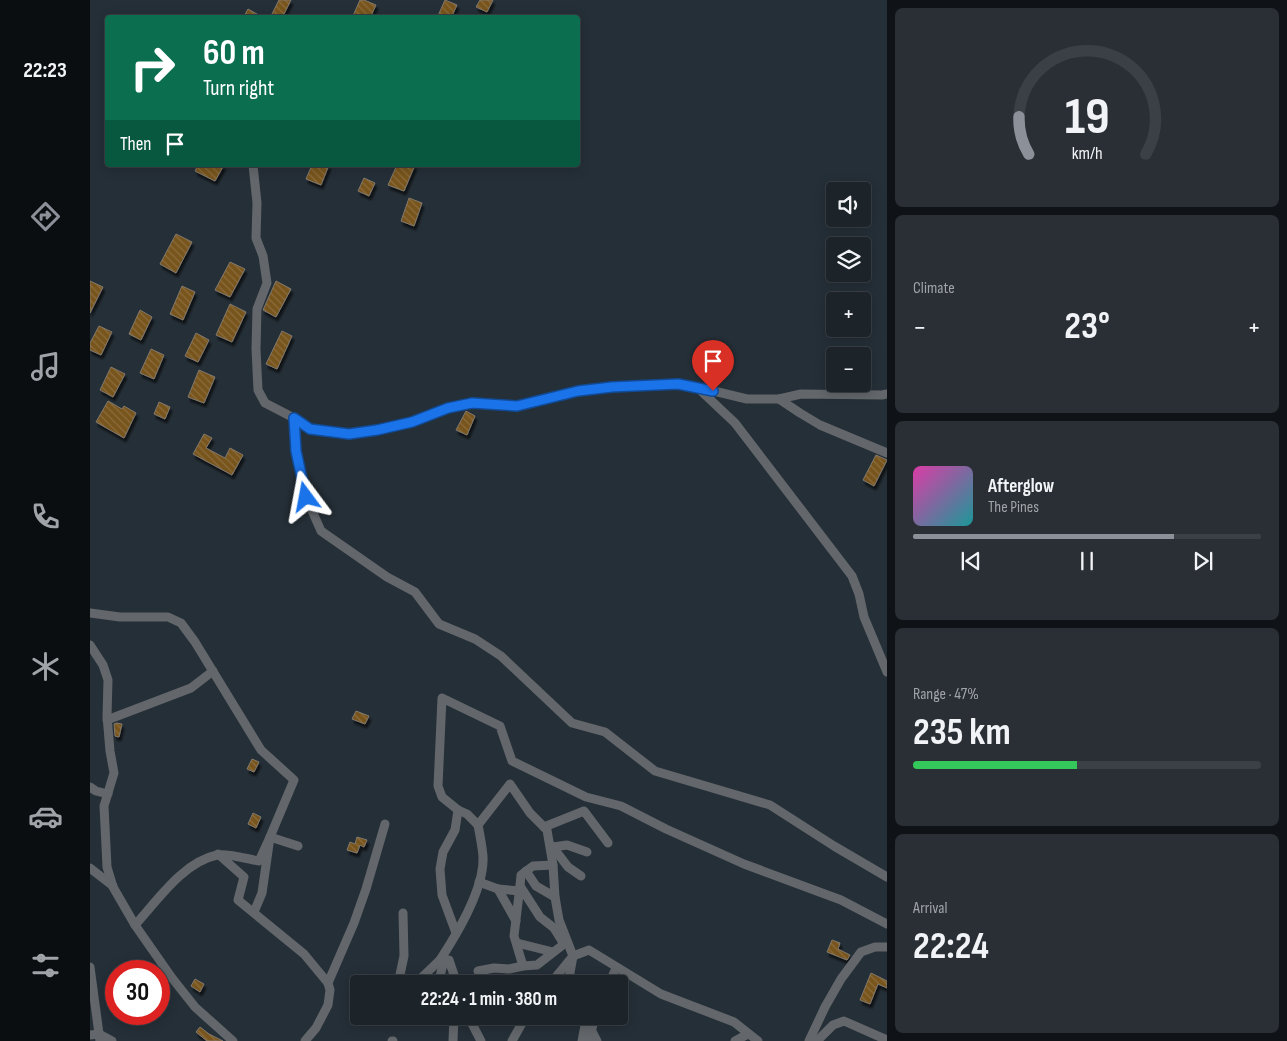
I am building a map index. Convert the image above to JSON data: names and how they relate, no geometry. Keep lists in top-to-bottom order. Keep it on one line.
{"page":{"tabs":"22:23","turn":["60 m","Turn right"],"then":"Then","map_buttons":["+","−"],"tile":["Climate",["Range · 47%","235 km"],["Arrival","22:24"]],"heat":["−","23°","+"],"song":["Afterglow","The Pines"],"limit":"30","trip":"22:24 · 1 min · 380 m","gauge":["19","km/h"]}}
